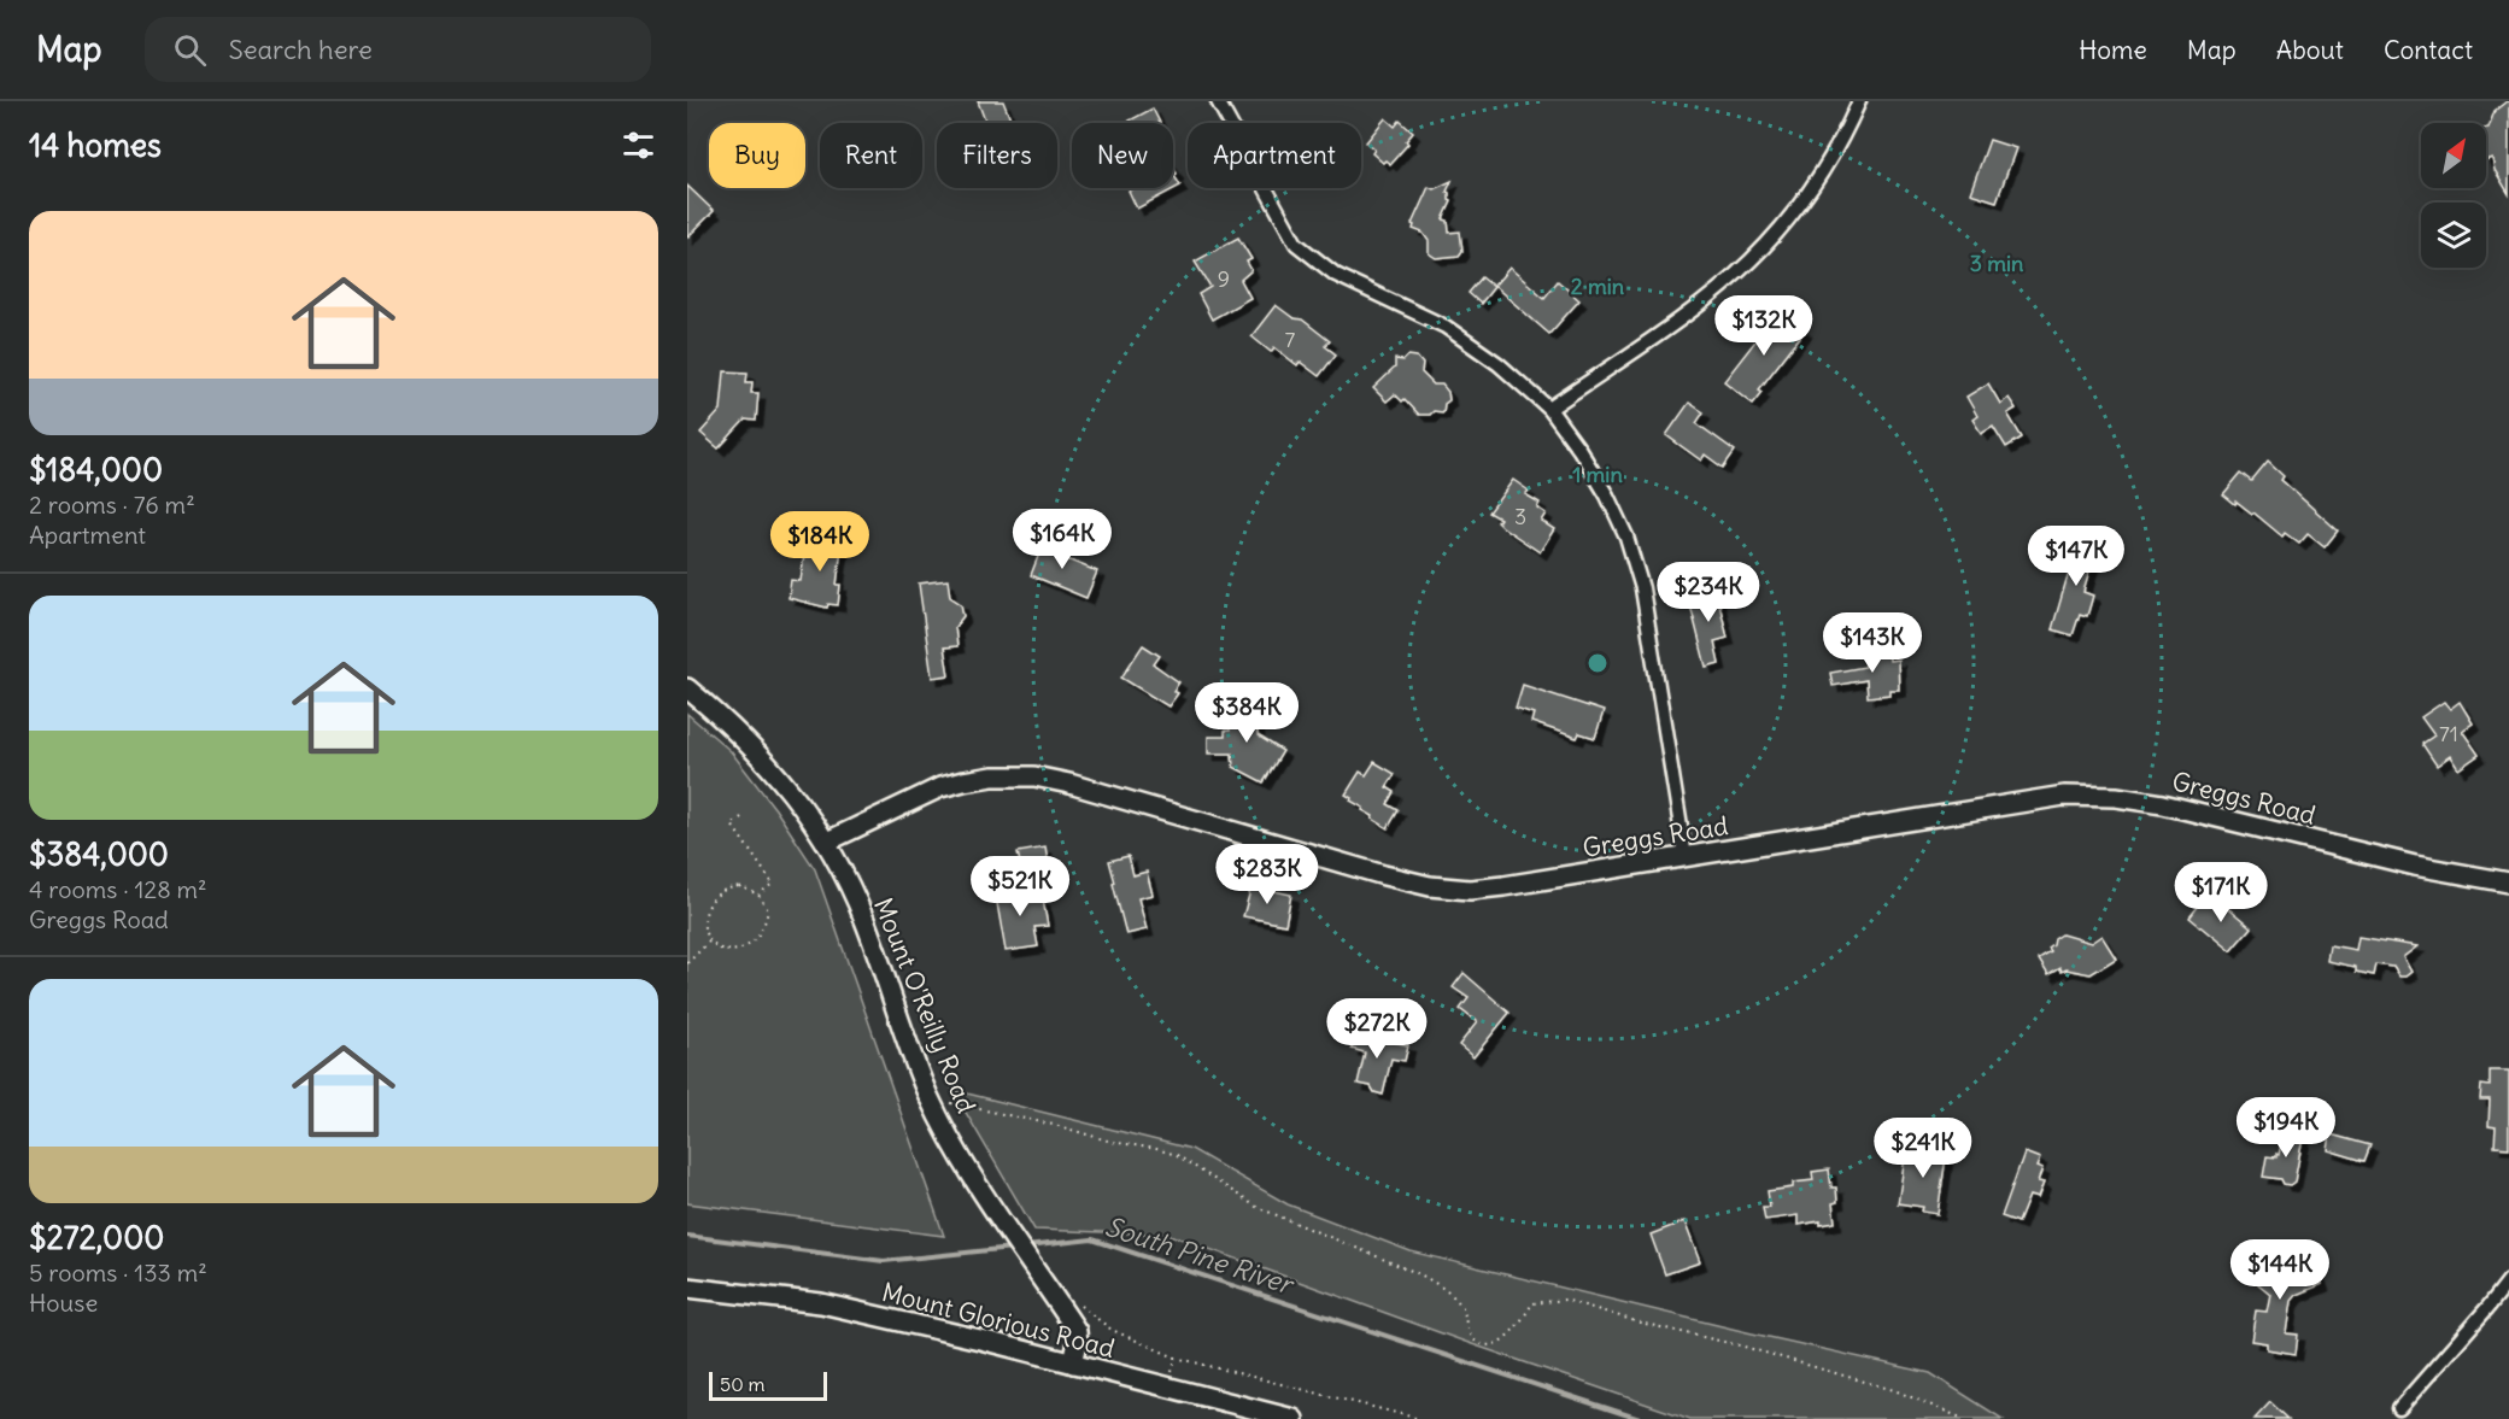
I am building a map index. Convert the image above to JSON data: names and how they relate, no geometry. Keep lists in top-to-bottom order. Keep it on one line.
{"streets":{"street":["Greggs Road","Mount O'Reilly Road","Mount Glorious Road"]},"crossings":[["Greggs Road","Mount O'Reilly Road"],["Mount O'Reilly Road","Mount Glorious Road"]],"water":["South Pine River"],"house_numbers":["9","7","3","71"],"scale_bar":"50 m","north":"top right","page":{"header":"Map","search":"Search here","nav":["Home","Map","About","Contact"],"heading":"14 homes","chip":["Buy","Rent","Filters","New","Apartment"],"list":[{"name":"$184,000","note":"2 rooms · 76 m² · Apartment"},{"name":"$384,000","note":"4 rooms · 128 m² · Greggs Road"},{"name":"$272,000","note":"5 rooms · 133 m² · House"}],"price":["$132K","$164K","$184K","$147K","$234K","$143K","$384K","$283K","$521K","$171K","$272K","$194K","$241K","$144K"],"scale":"50 m"},"rings":["3 min","2 min","1 min"]}
